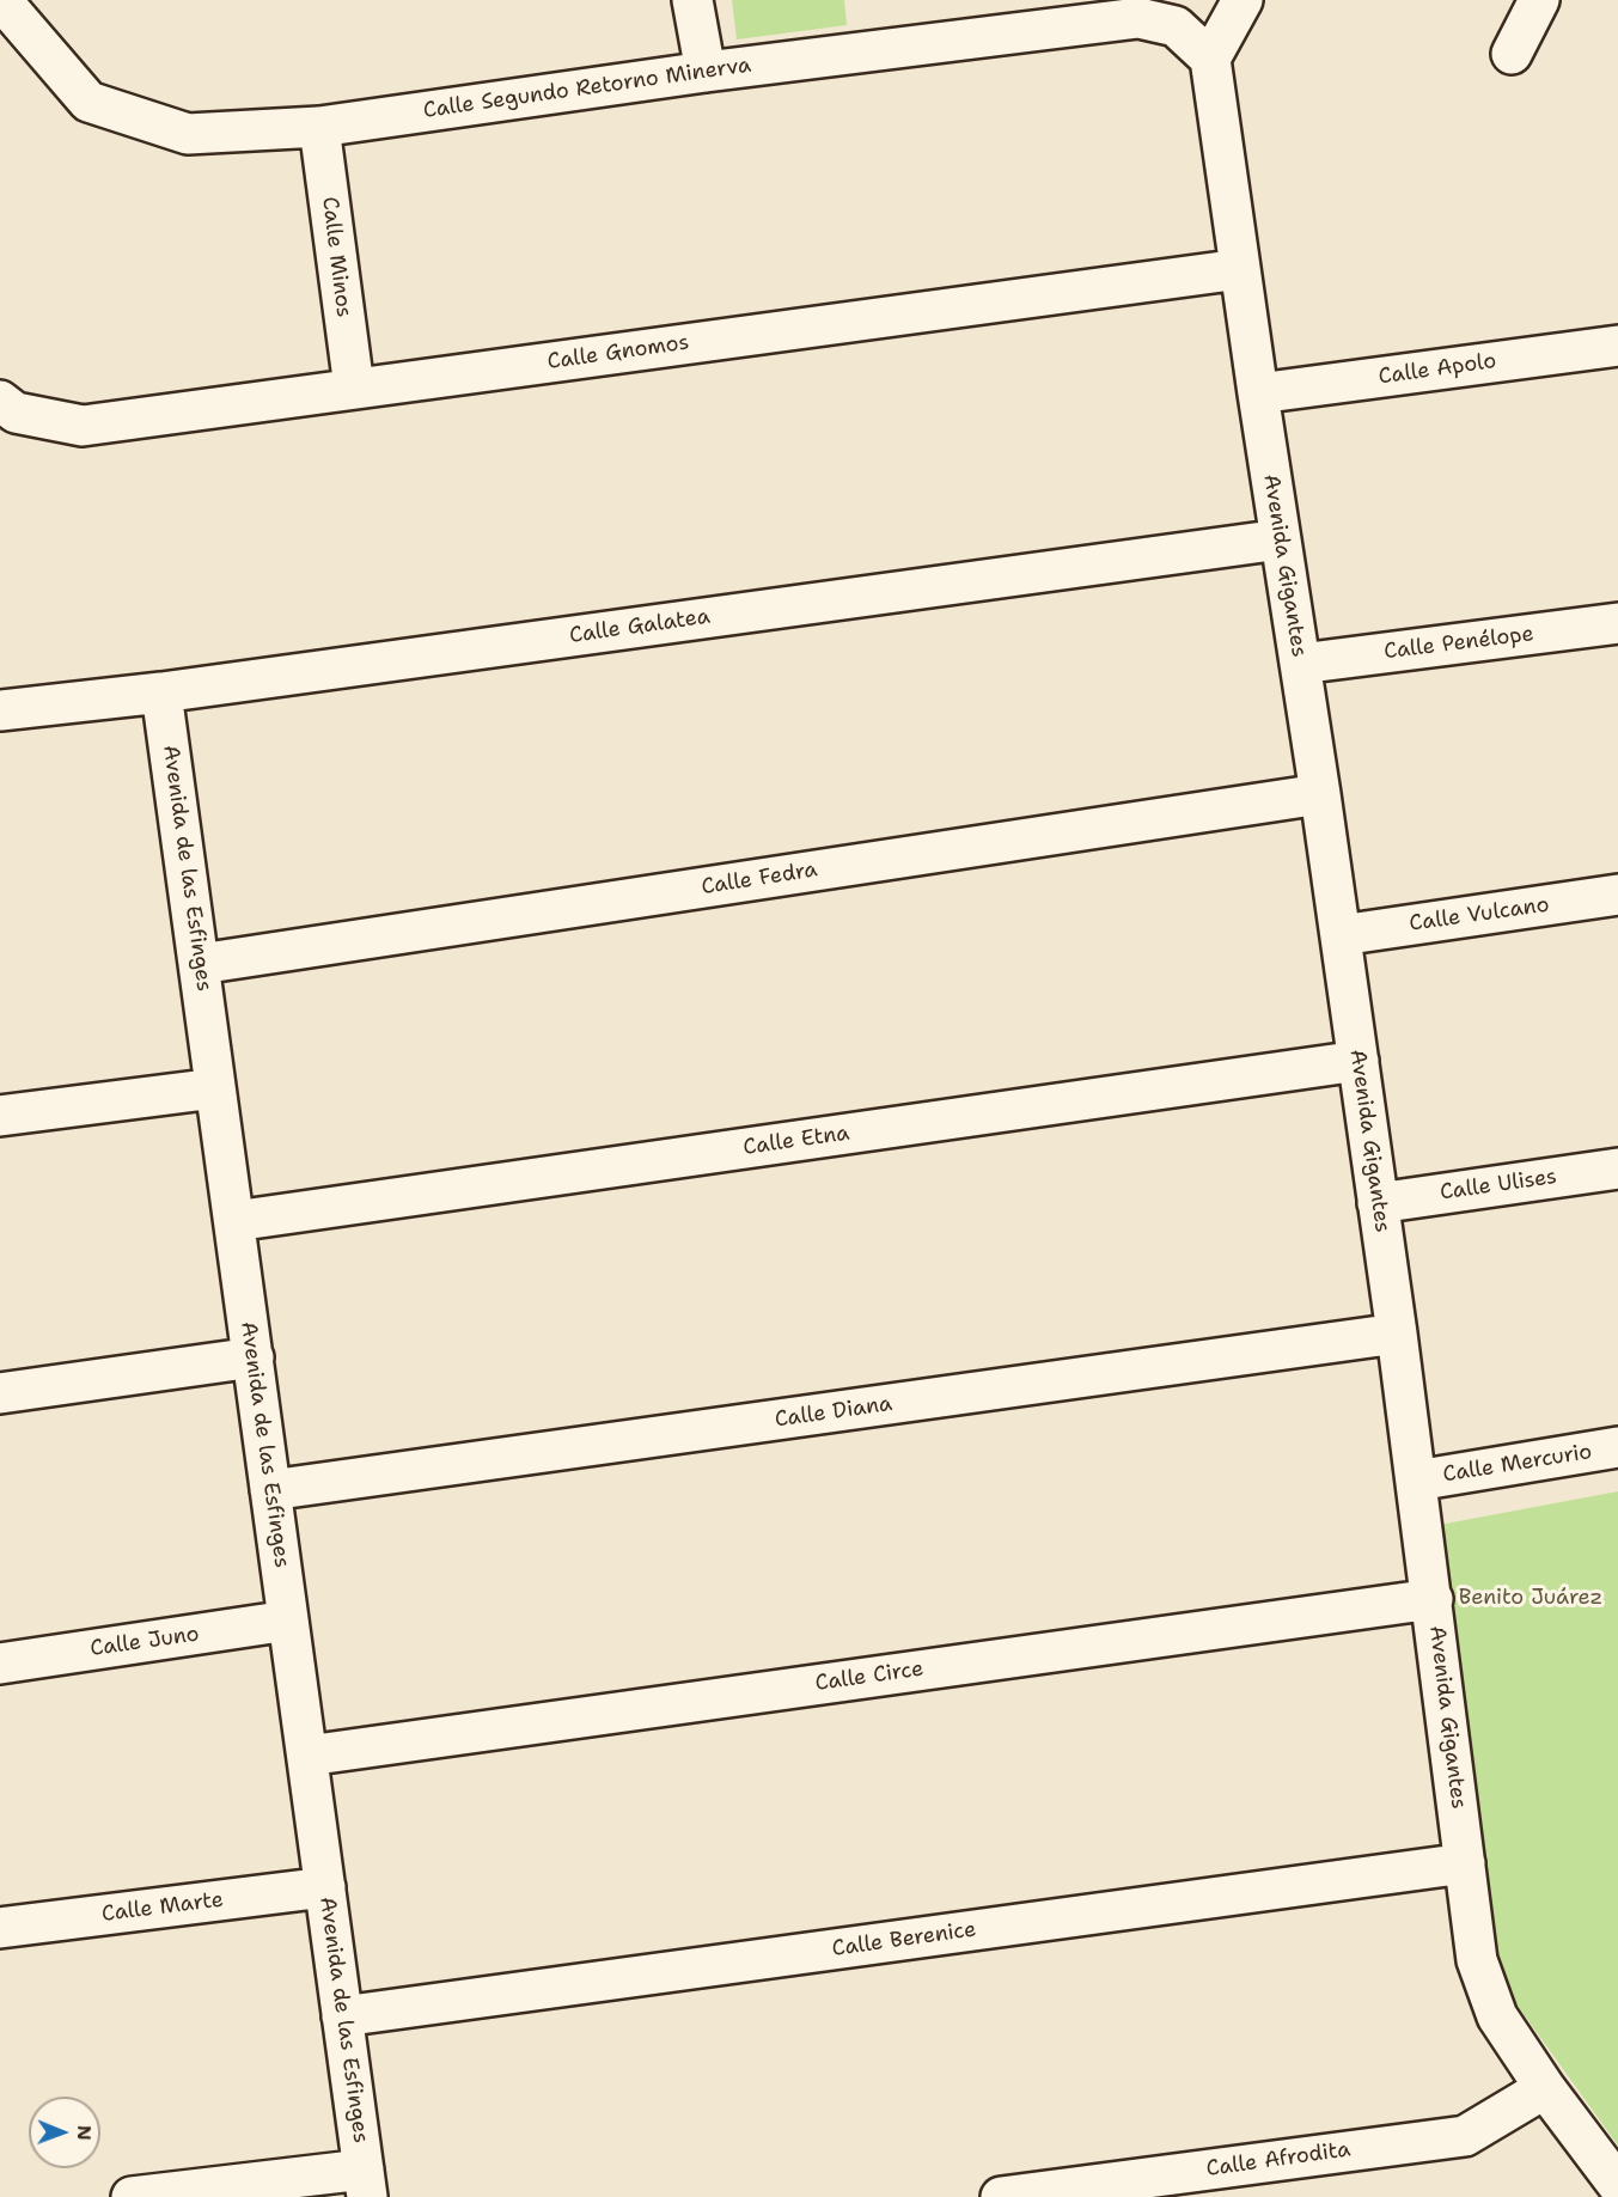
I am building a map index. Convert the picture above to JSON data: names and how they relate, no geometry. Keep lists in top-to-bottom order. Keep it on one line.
{"streets":{"street":["Calle Segundo Retorno Minerva","Calle Minos","Calle Gnomos","Calle Apolo","Avenida Gigantes","Calle Galatea","Calle Penélope","Avenida de las Esfinges","Calle Fedra","Calle Vulcano","Calle Etna","Calle Ulises","Calle Diana","Calle Mercurio","Calle Juno","Calle Circe","Calle Marte","Calle Berenice","Calle Afrodita"]},"crossings":[["Calle Segundo Retorno Minerva","Calle Minos"],["Calle Segundo Retorno Minerva","Avenida Gigantes"],["Calle Minos","Calle Gnomos"],["Calle Gnomos","Avenida Gigantes"],["Calle Apolo","Avenida Gigantes"],["Avenida Gigantes","Calle Galatea"],["Avenida Gigantes","Calle Penélope"],["Avenida Gigantes","Calle Fedra"],["Avenida Gigantes","Calle Vulcano"],["Avenida Gigantes","Calle Etna"],["Avenida Gigantes","Calle Ulises"],["Avenida Gigantes","Calle Diana"],["Avenida Gigantes","Calle Mercurio"],["Avenida Gigantes","Calle Circe"],["Avenida Gigantes","Calle Berenice"],["Avenida Gigantes","Calle Afrodita"],["Calle Galatea","Avenida de las Esfinges"],["Avenida de las Esfinges","Calle Fedra"],["Avenida de las Esfinges","Calle Etna"],["Avenida de las Esfinges","Calle Diana"],["Avenida de las Esfinges","Calle Juno"],["Avenida de las Esfinges","Calle Circe"],["Avenida de las Esfinges","Calle Marte"],["Avenida de las Esfinges","Calle Berenice"]],"parks":["Benito Juárez"],"north":"right"}
